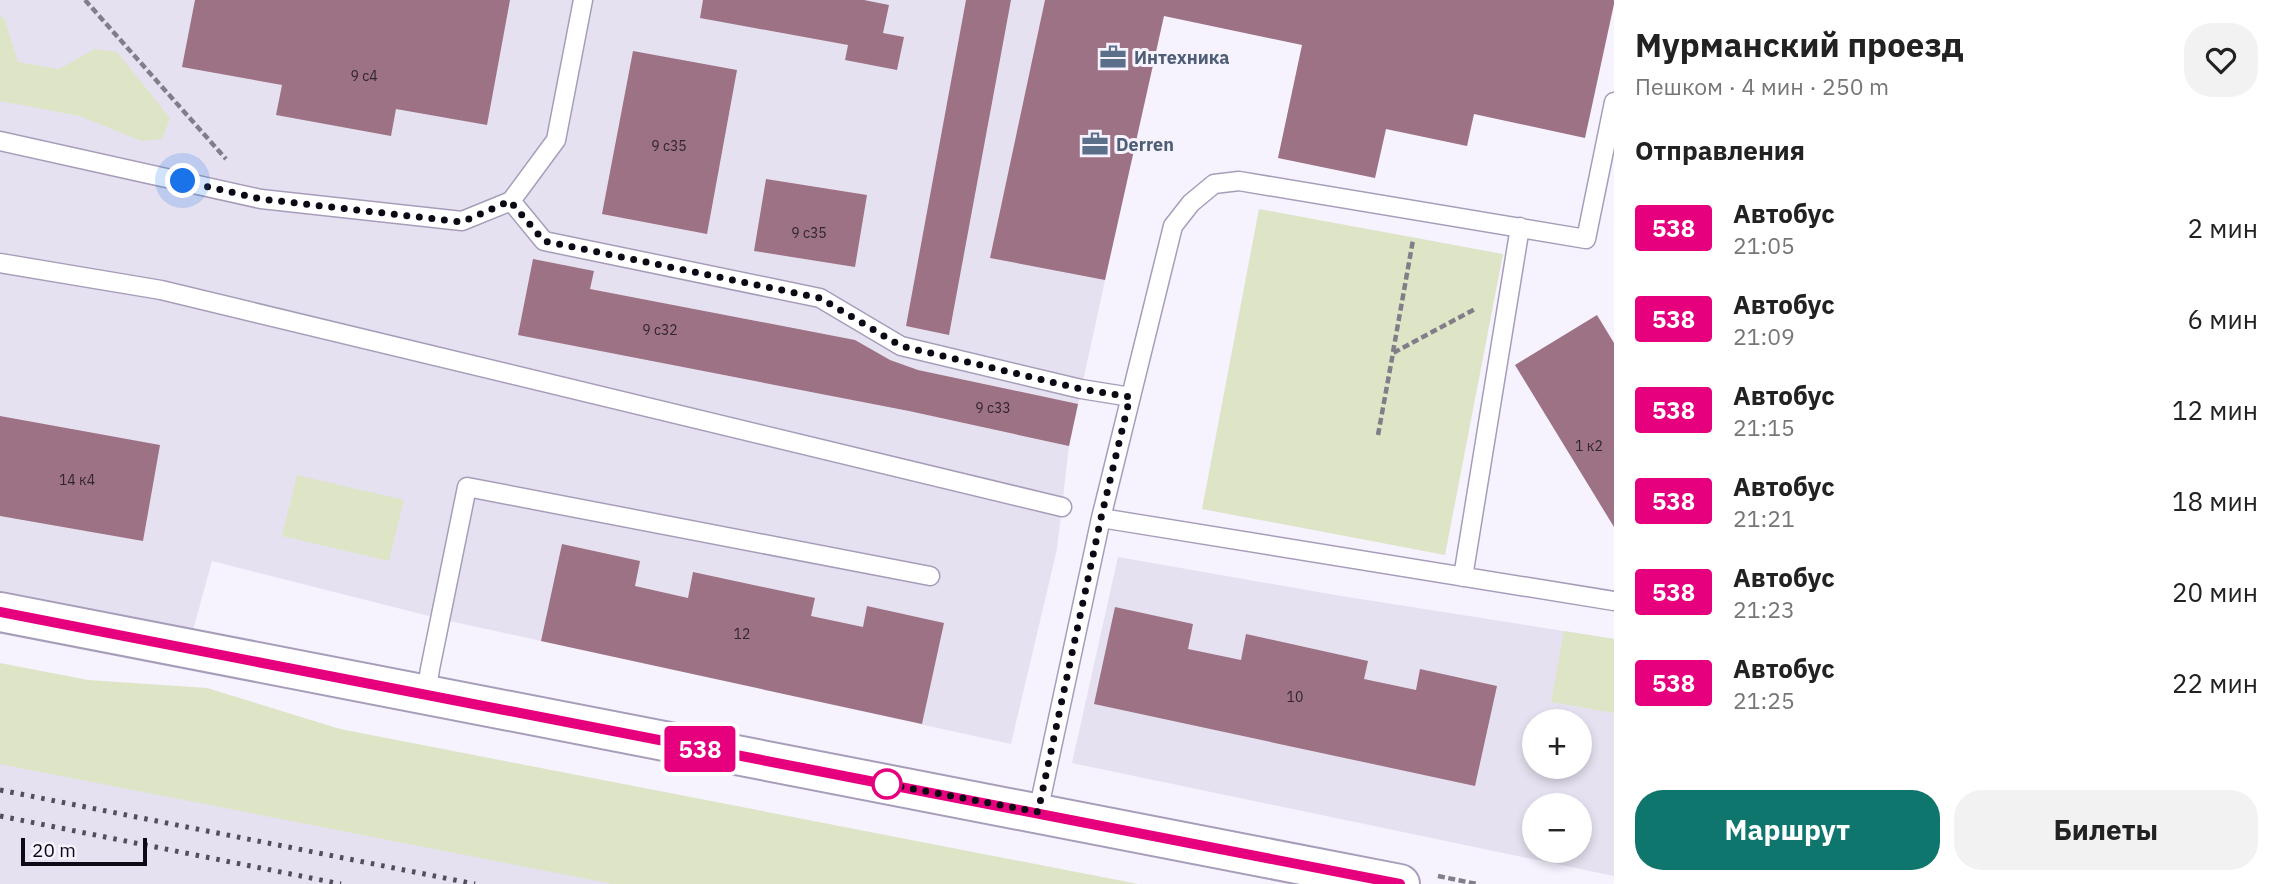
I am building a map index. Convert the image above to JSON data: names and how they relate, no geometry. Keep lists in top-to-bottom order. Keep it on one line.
{"places":{"office":["Интехника","Derren"]},"lines":["bus line 538"],"house_numbers":["9 с4","9 с35","9 с35","9 с32","9 с33","1 к2","14 к4","12","10"],"scale_bar":"20 m","page":{"on_map":"538","heading":[["Мурманский проезд","Пешком · 4 мин · 250 m"],"Отправления"],"list":[{"mark":"538","name":"Автобус","note":"21:05","value":"2 мин"},{"mark":"538","name":"Автобус","note":"21:09","value":"6 мин"},{"mark":"538","name":"Автобус","note":"21:15","value":"12 мин"},{"mark":"538","name":"Автобус","note":"21:21","value":"18 мин"},{"mark":"538","name":"Автобус","note":"21:23","value":"20 мин"},{"mark":"538","name":"Автобус","note":"21:25","value":"22 мин"}],"map_buttons":["+","−"],"buttons":["Маршрут","Билеты"],"scale":"20 m"}}
